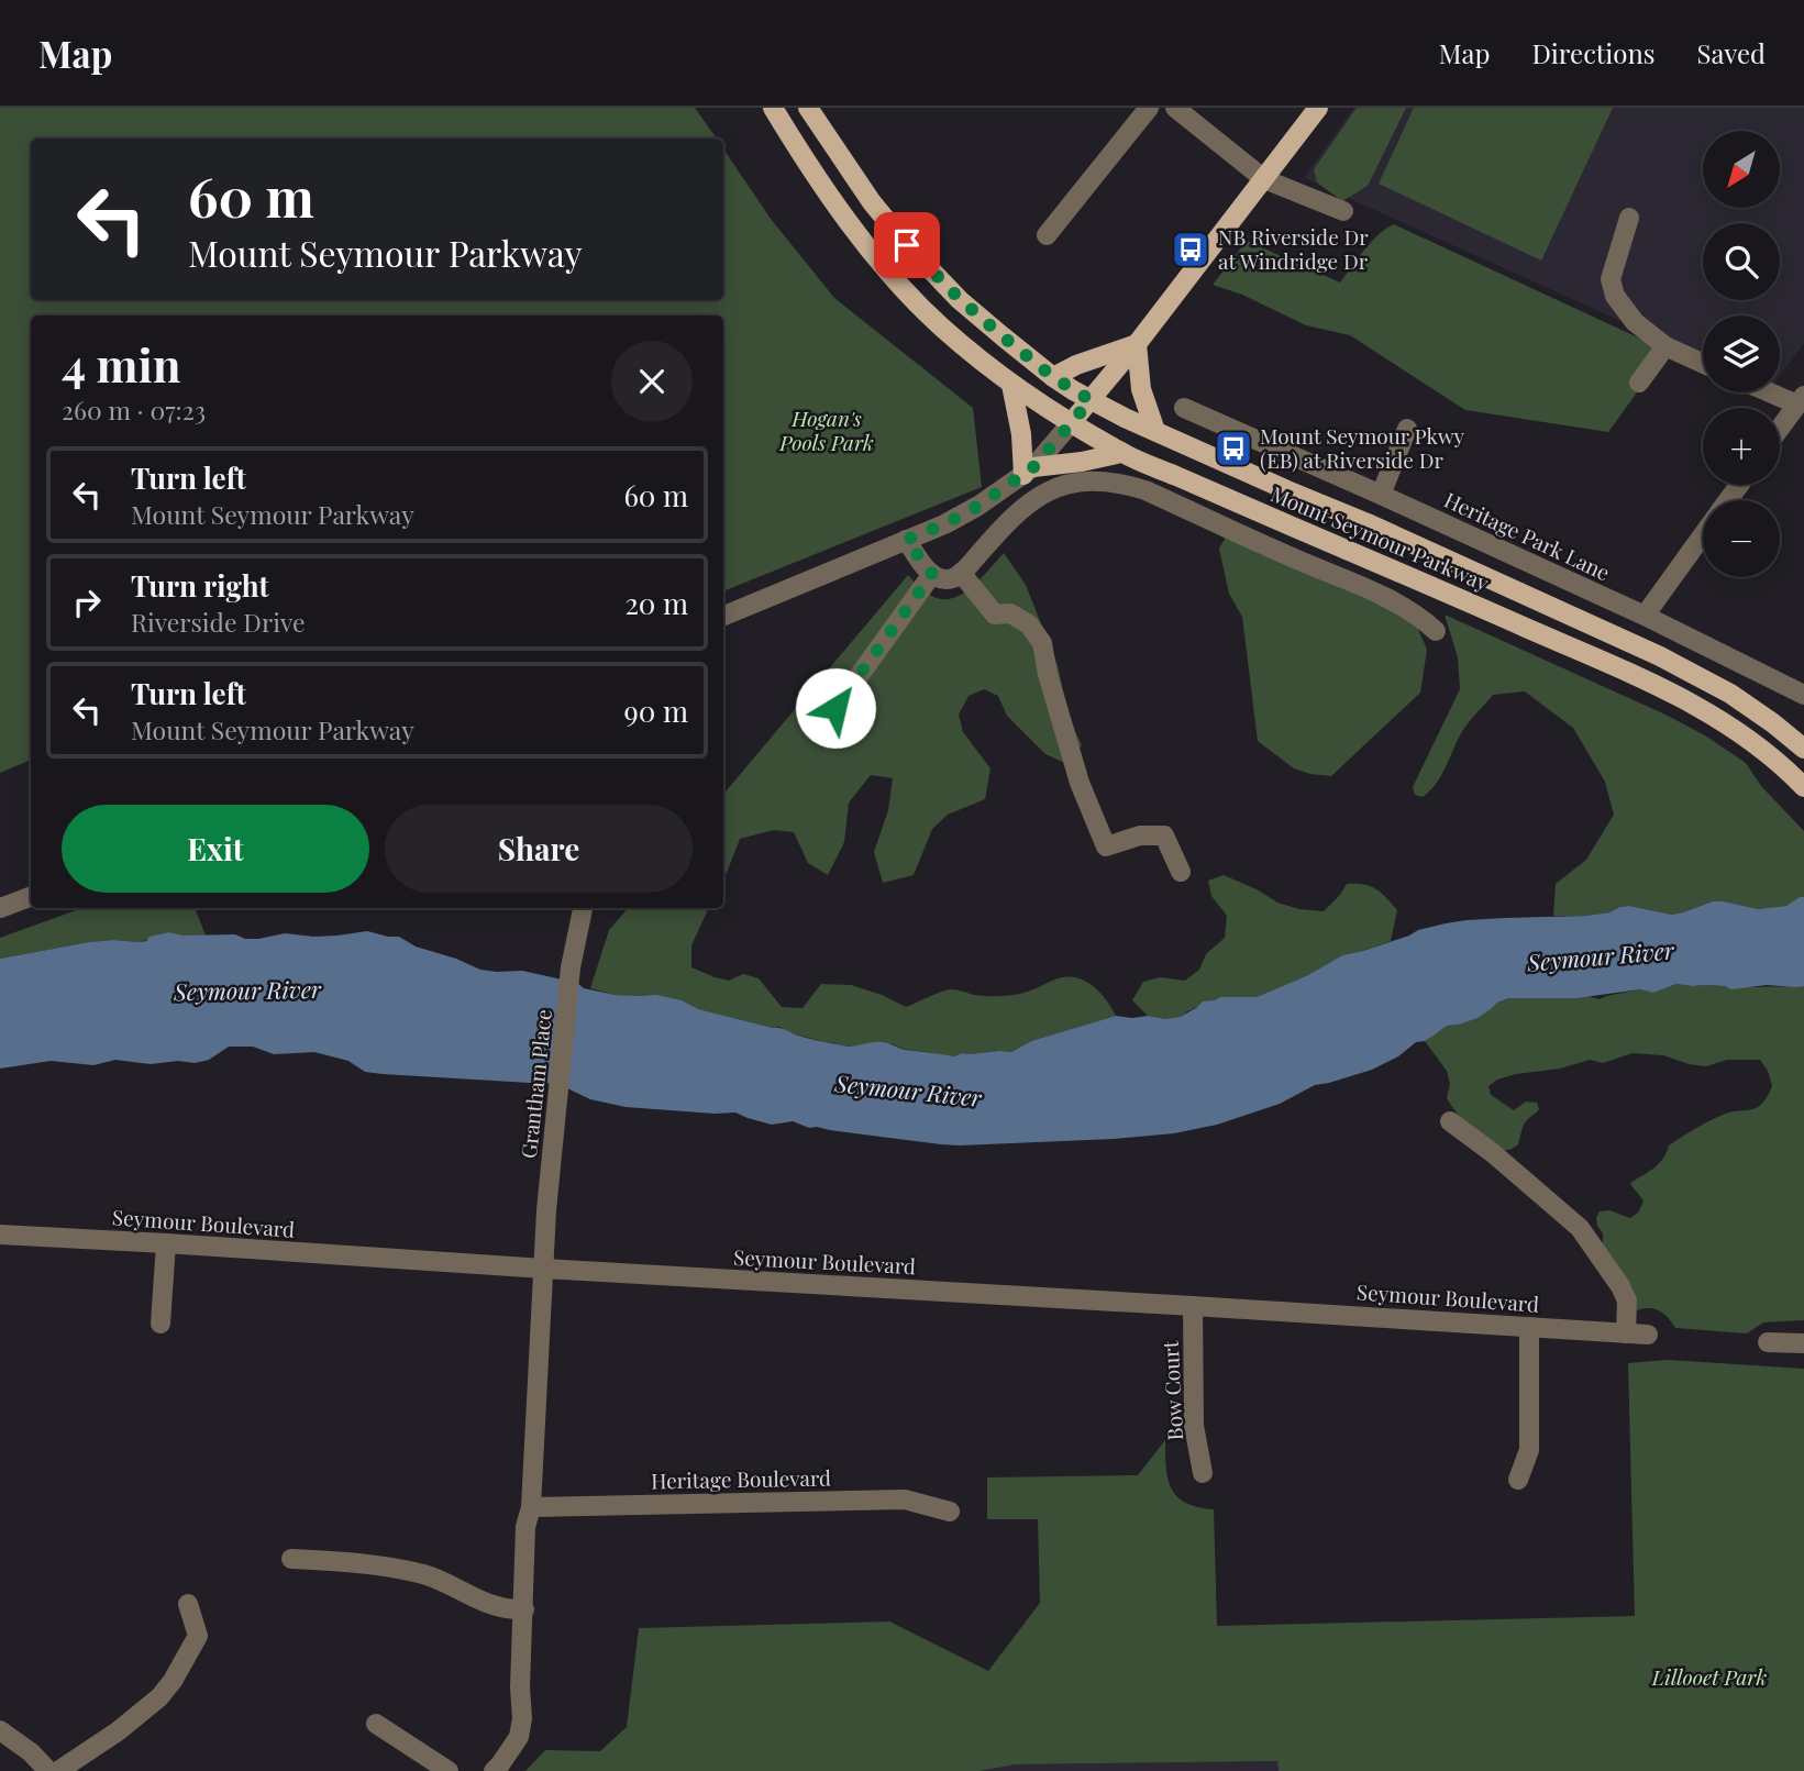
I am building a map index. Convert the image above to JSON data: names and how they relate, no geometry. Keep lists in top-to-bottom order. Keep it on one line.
{"streets":{"main road":["Mount Seymour Parkway"],"street":["Heritage Park Lane","Grantham Place","Seymour Boulevard","Bow Court","Heritage Boulevard"]},"crossings":[["Grantham Place","Seymour Boulevard"],["Seymour Boulevard","Bow Court"]],"water":["Seymour River"],"parks":["Hogan's Pools Park","Lillooet Park"],"places":{"bus stop":["NB Riverside Dr at Windridge Dr","Mount Seymour Pkwy (EB) at Riverside Dr"]},"north":"bottom left","page":{"header":"Map","nav":["Map","Directions","Saved"],"map_buttons":["+","−"],"turn":["60 m","Mount Seymour Parkway"],"heading":["4 min","260 m · 07:23"],"list":[{"name":"Turn left","note":"Mount Seymour Parkway","value":"60 m"},{"name":"Turn right","note":"Riverside Drive","value":"20 m"},{"name":"Turn left","note":"Mount Seymour Parkway","value":"90 m"}],"buttons":["Exit","Share"]}}
